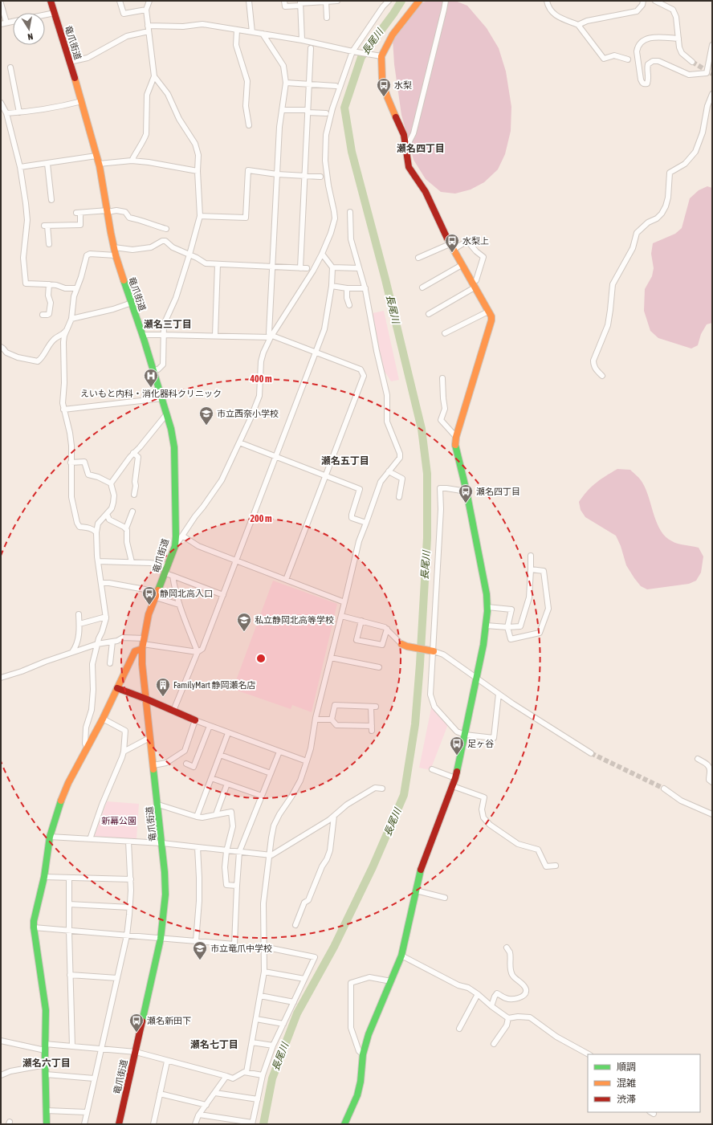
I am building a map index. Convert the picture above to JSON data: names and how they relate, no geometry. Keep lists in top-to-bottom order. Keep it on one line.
{"streets":{"street":["竜爪街道"]},"districts":["瀬名四丁目","瀬名三丁目","瀬名五丁目","瀬名七丁目","瀬名六丁目"],"water":["長尾川"],"parks":["新幕公園"],"places":{"bus stop":["水梨","水梨上","瀬名四丁目","静岡北高入口","足ヶ谷","瀬名新田下"],"hospital":["えいもと内科・消化器科クリニック"],"school or university":["市立西奈小学校","私立静岡北高等学校","市立竜爪中学校"],"building":["FamilyMart 静岡瀬名店"]},"legend":["順調","混雑","渋滞"],"north":"bottom","rings":["400 m","200 m"]}
